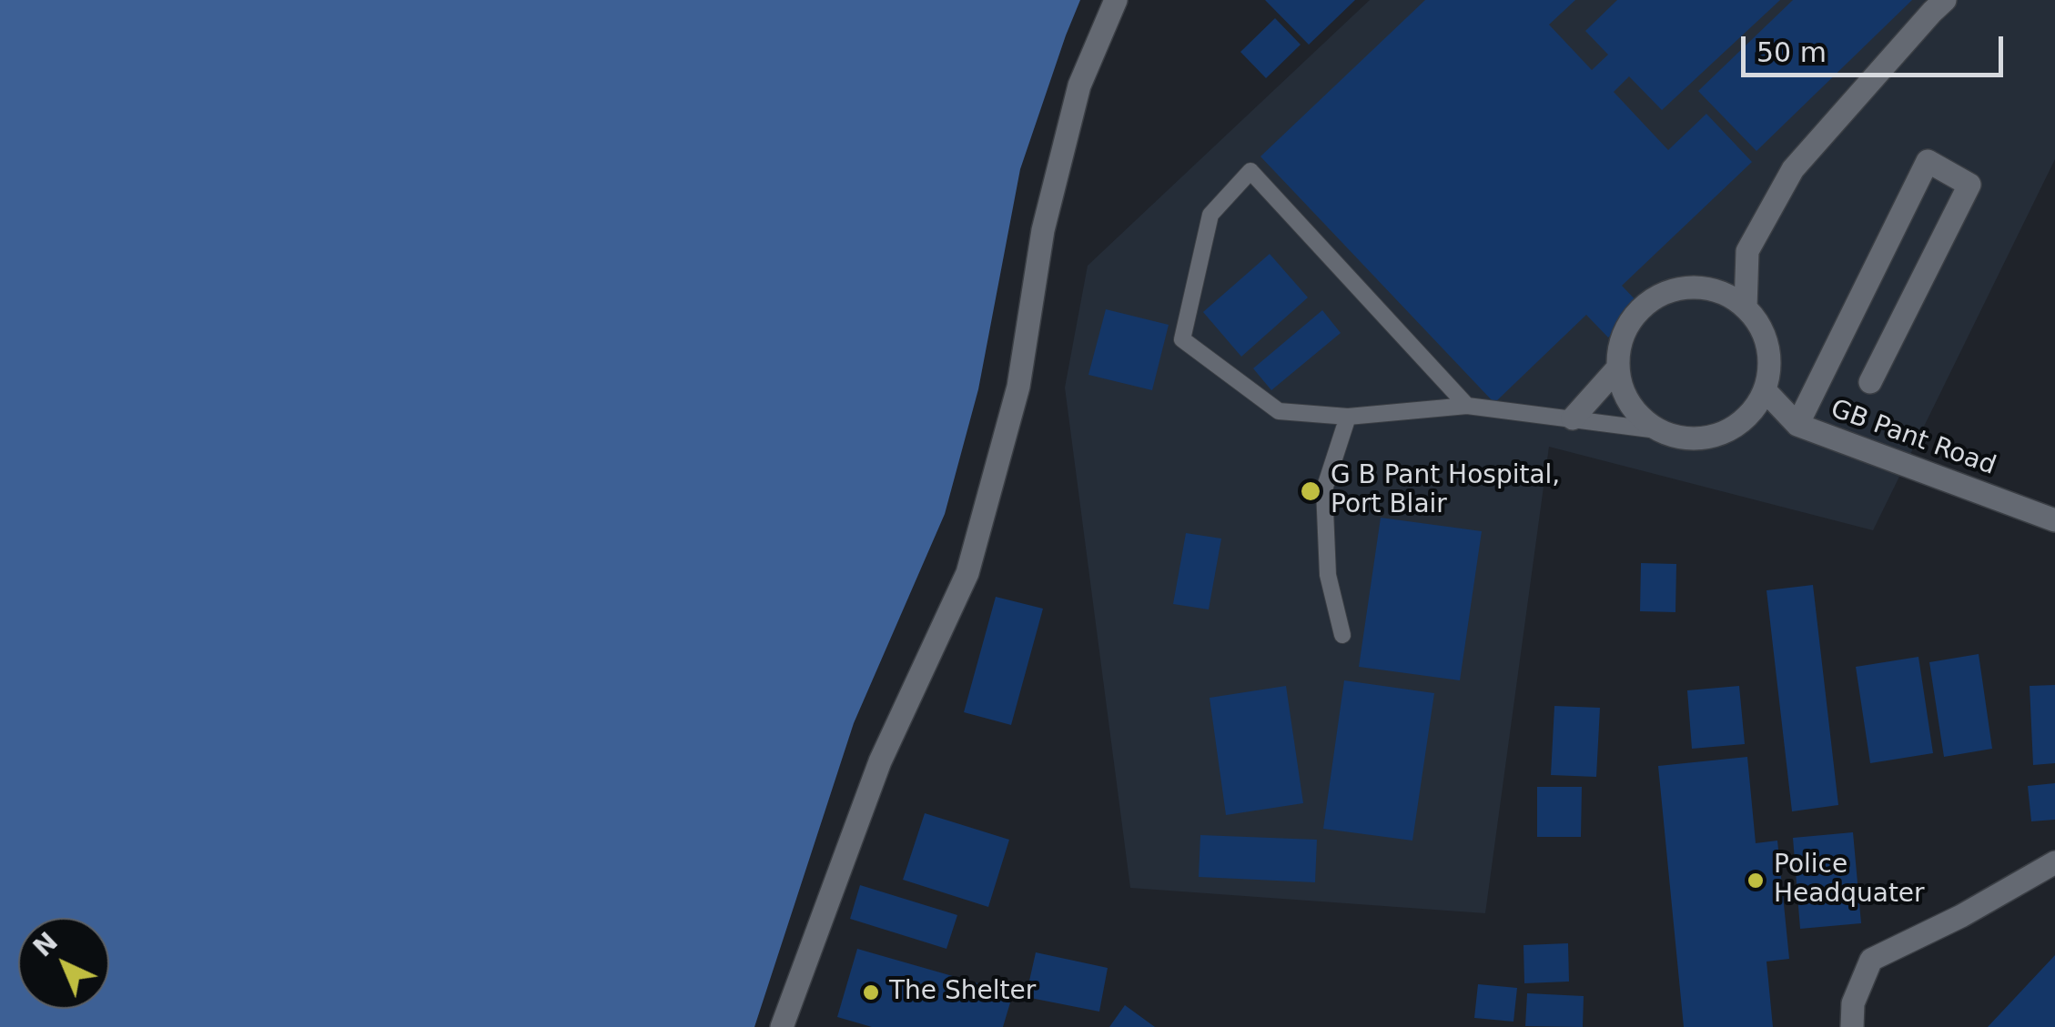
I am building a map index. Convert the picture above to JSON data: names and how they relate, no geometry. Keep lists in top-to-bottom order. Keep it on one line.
{"streets":{"street":["GB Pant Road"]},"places":["G B Pant Hospital, Port Blair","Police Headquater","The Shelter"],"scale_bar":"50 m","north":"top left"}
